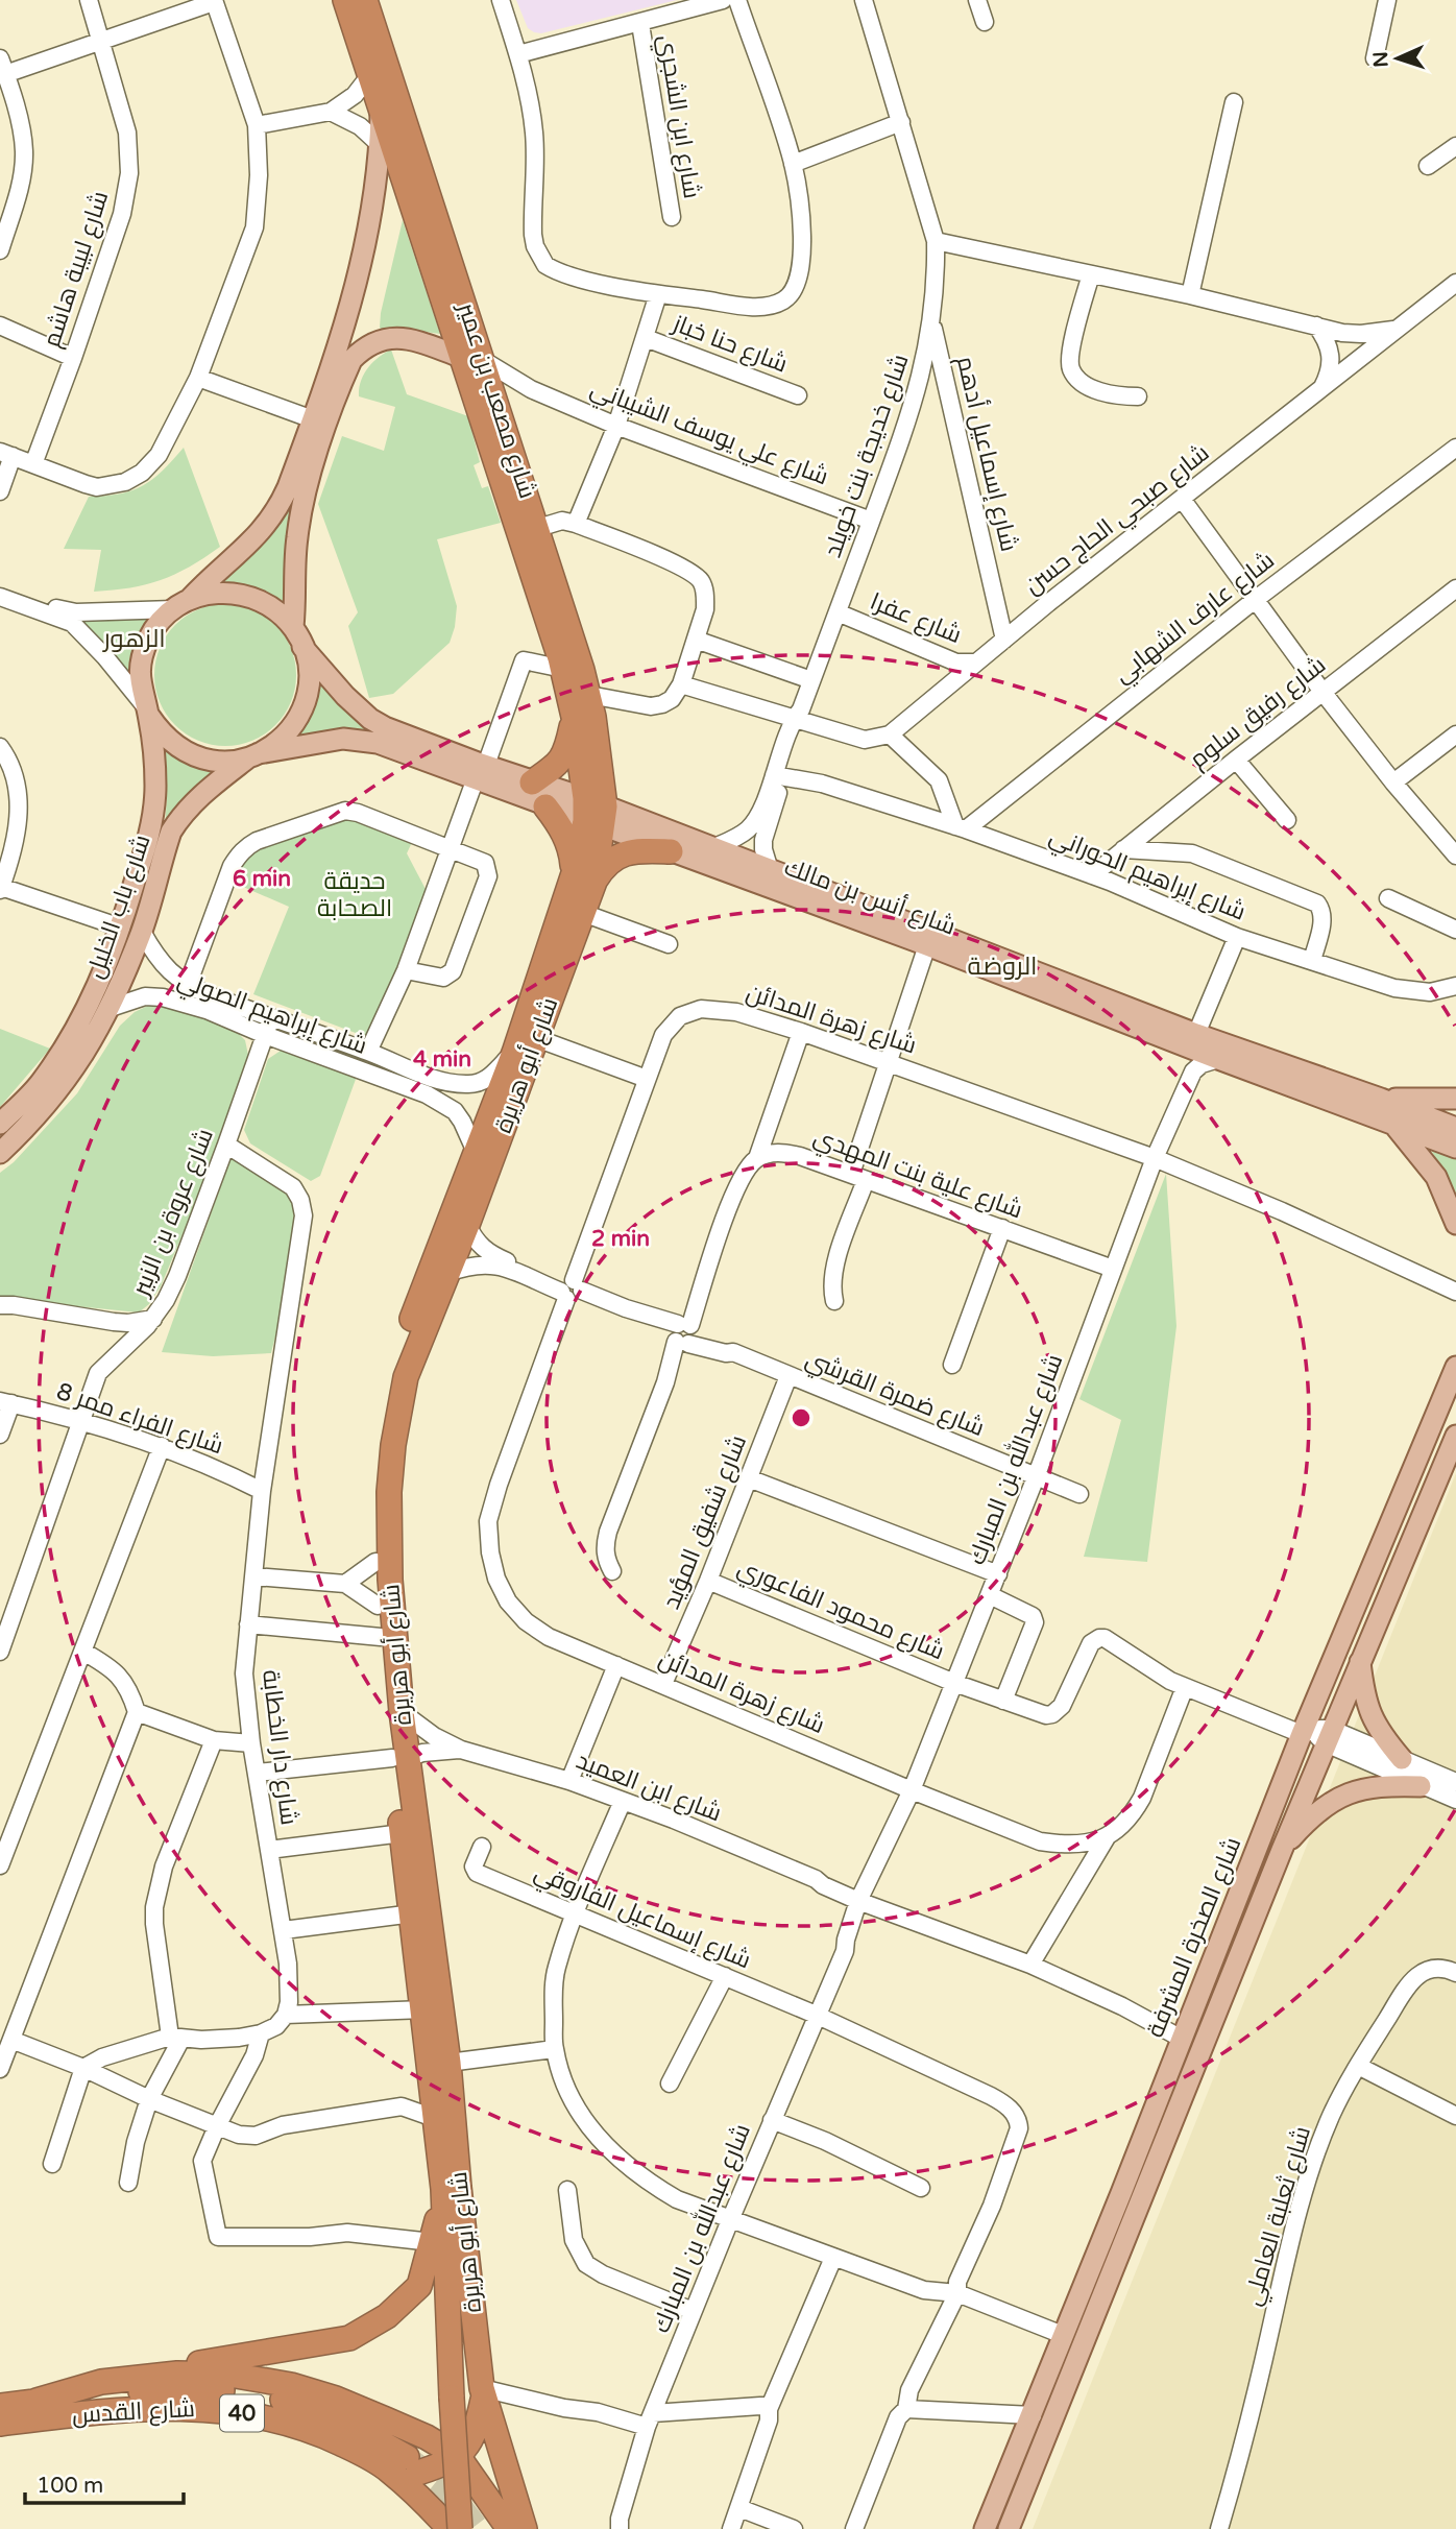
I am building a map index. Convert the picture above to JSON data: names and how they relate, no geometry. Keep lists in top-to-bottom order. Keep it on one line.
{"streets":{"highway":["شارع مصعب بن عمير","شارع أبو هريرة","شارع القدس","40"],"main road":["شارع أنس بن مالك","شارع باب الخليل","شارع الصخرة المشرفة"],"street":["شارع ابن الشجري","شارع لبيبة هاشم","شارع حنا خباز","شارع علي يوسف الشيباني","شارع إسماعيل أدهم","شارع خديجة بنت خويلد","شارع صبحي الحاج حسن","شارع عارف الشهابي","شارع عفرا","شارع رفيق سلوم","شارع إبراهيم الحوراني","شارع إبراهيم الصولي","شارع زهرة المدائن","شارع علية بنت المهدي","شارع عروة بن الزبير","شارع ضمرة القرشي","شارع الفراء ممر 8","شارع عبدالله بن المبارك","شارع شفيق المؤيد","شارع محمود الفاعوري","شارع دار الخطابة","شارع ابن العميد","شارع إسماعيل الفاروقي","شارع ثعلبة العاملي"]},"crossings":[["شارع مصعب بن عمير","شارع علي يوسف الشيباني"],["شارع مصعب بن عمير","شارع أنس بن مالك"],["شارع مصعب بن عمير","شارع باب الخليل"],["شارع مصعب بن عمير","شارع أبو هريرة"],["شارع علي يوسف الشيباني","شارع خديجة بنت خويلد"],["شارع إسماعيل أدهم","شارع خديجة بنت خويلد"],["شارع إسماعيل أدهم","شارع صبحي الحاج حسن"],["شارع خديجة بنت خويلد","شارع عفرا"],["شارع خديجة بنت خويلد","شارع إبراهيم الحوراني"],["شارع خديجة بنت خويلد","شارع أنس بن مالك"],["شارع صبحي الحاج حسن","شارع عفرا"],["شارع عارف الشهابي","شارع إبراهيم الحوراني"],["شارع رفيق سلوم","شارع إبراهيم الحوراني"],["شارع أنس بن مالك","شارع باب الخليل"],["شارع أنس بن مالك","شارع أبو هريرة"],["شارع باب الخليل","شارع إبراهيم الصولي"],["شارع إبراهيم الصولي","شارع أبو هريرة"],["شارع إبراهيم الصولي","شارع عروة بن الزبير"],["شارع زهرة المدائن","شارع ضمرة القرشي"],["شارع زهرة المدائن","شارع عبدالله بن المبارك"],["شارع زهرة المدائن","شارع شفيق المؤيد"],["شارع أبو هريرة","شارع ضمرة القرشي"],["شارع أبو هريرة","شارع ابن العميد"],["شارع أبو هريرة","شارع القدس"],["شارع علية بنت المهدي","شارع عبدالله بن المبارك"],["شارع عروة بن الزبير","شارع الفراء ممر 8"],["شارع عروة بن الزبير","شارع دار الخطابة"],["شارع ضمرة القرشي","شارع عبدالله بن المبارك"],["شارع ضمرة القرشي","شارع شفيق المؤيد"],["شارع الفراء ممر 8","شارع دار الخطابة"],["شارع عبدالله بن المبارك","شارع محمود الفاعوري"],["شارع عبدالله بن المبارك","شارع ابن العميد"],["شارع عبدالله بن المبارك","شارع إسماعيل الفاروقي"],["شارع شفيق المؤيد","شارع محمود الفاعوري"],["شارع دار الخطابة","شارع ابن العميد"],["شارع ابن العميد","شارع الصخرة المشرفة"]],"districts":["الزهور","الروضة"],"parks":["حديقة الصحابة"],"scale_bar":"100 m","north":"left","rings":["6 min","4 min","2 min"]}
